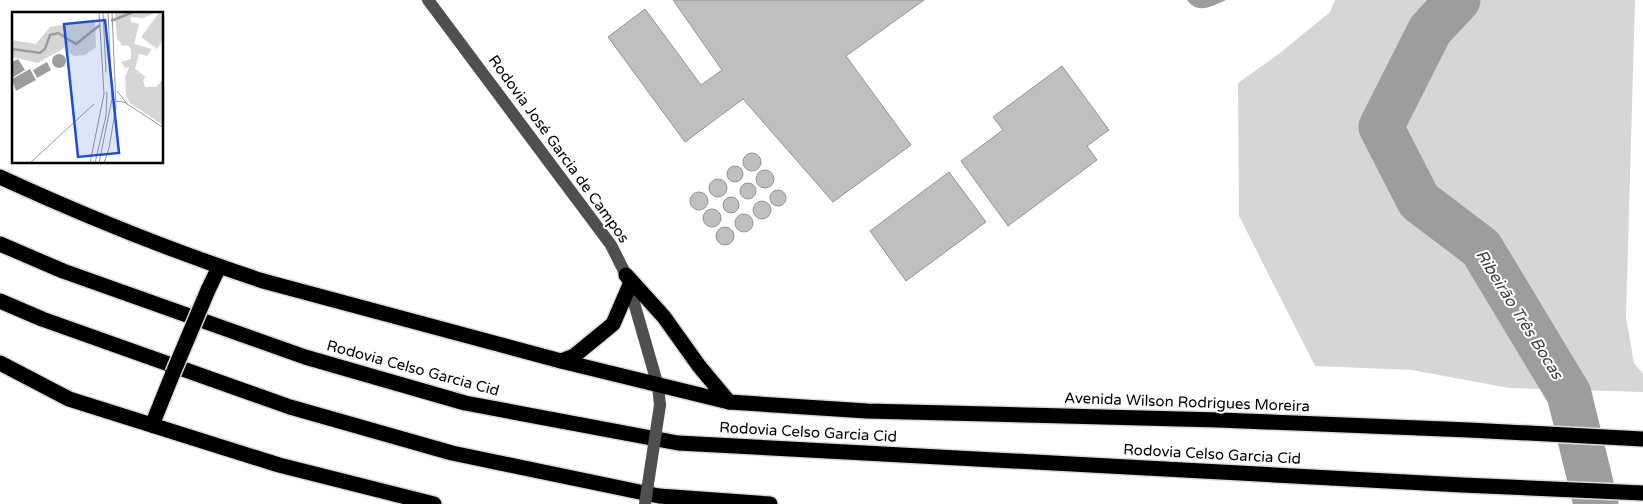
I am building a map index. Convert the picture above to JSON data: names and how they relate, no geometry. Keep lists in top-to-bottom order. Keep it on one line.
{"streets":{"highway":["Rodovia Celso Garcia Cid","Avenida Wilson Rodrigues Moreira"],"street":["Rodovia José Garcia de Campos"]},"crossings":[["Rodovia José Garcia de Campos","Rodovia Celso Garcia Cid"],["Rodovia Celso Garcia Cid","Avenida Wilson Rodrigues Moreira"]],"water":["Ribeirão Três Bocas"]}
